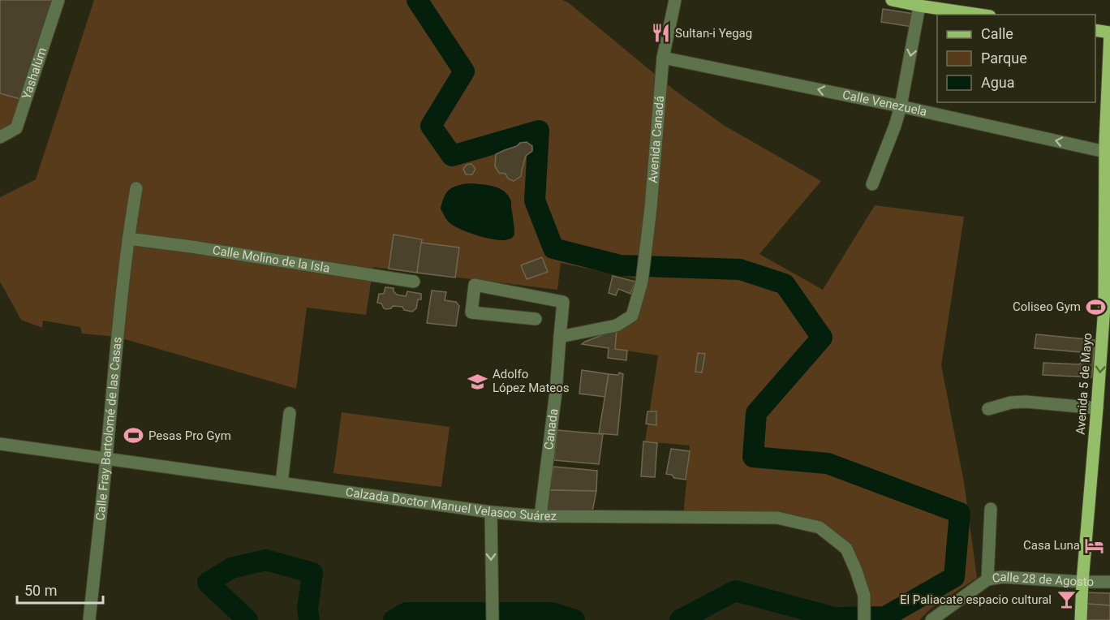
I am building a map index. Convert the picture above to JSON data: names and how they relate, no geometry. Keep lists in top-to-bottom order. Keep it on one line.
{"streets":{"main road":["Avenida 5 de Mayo"],"street":["Yashalúm","Calle Venezuela","Avenida Canadá","Calle Molino de la Isla","Calle Fray Bartolomé de las Casas","Canada","Calzada Doctor Manuel Velasco Suárez","Calle 28 de Agosto"]},"crossings":[["Calle Venezuela","Avenida Canadá"],["Calle Venezuela","Avenida 5 de Mayo"],["Avenida Canadá","Canada"],["Calle Molino de la Isla","Calle Fray Bartolomé de las Casas"],["Avenida 5 de Mayo","Calle 28 de Agosto"],["Calle Fray Bartolomé de las Casas","Calzada Doctor Manuel Velasco Suárez"],["Canada","Calzada Doctor Manuel Velasco Suárez"]],"one_way":["Calle Venezuela"],"places":{"restaurant":["Sultan-i Yegag"],"sports":["Coliseo Gym","Pesas Pro Gym"],"school or university":["Adolfo López Mateos"],"hotel":["Casa Luna"],"bar":["El Paliacate espacio cultural"]},"legend":["Calle","Parque","Agua"],"scale_bar":"50 m"}
